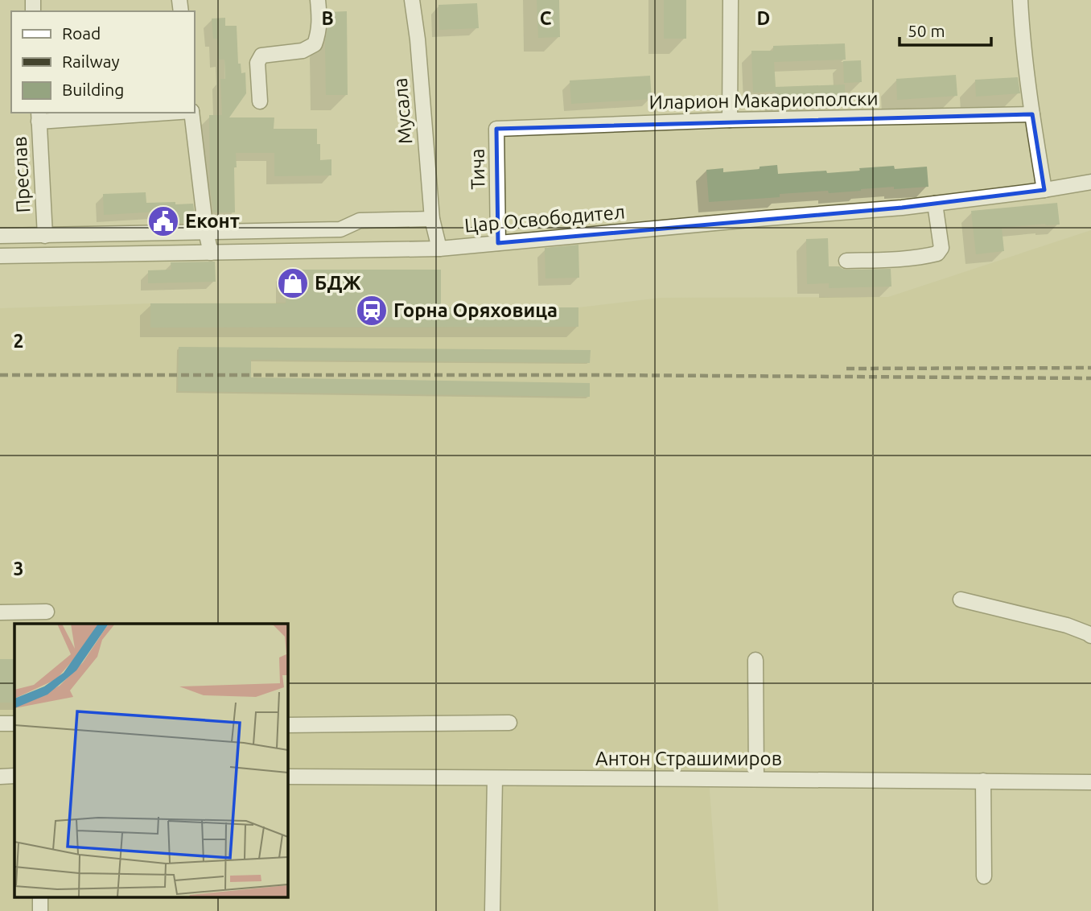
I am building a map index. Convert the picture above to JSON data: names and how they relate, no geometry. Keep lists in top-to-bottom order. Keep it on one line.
{"streets":{"street":["Иларион Макариополски","Мусала","Тича","Преслав","Цар Освободител","Антон Страшимиров"]},"crossings":[["Иларион Макариополски","Тича"],["Мусала","Цар Освободител"],["Тича","Цар Освободител"]],"places":{"public building":["Еконт"],"shop":["БДЖ"],"station":["Горна Оряховица"]},"legend":["Road","Railway","Building"],"scale_bar":"50 m","grid":{"columns":["B","C","D"],"rows":["2","3"]}}
